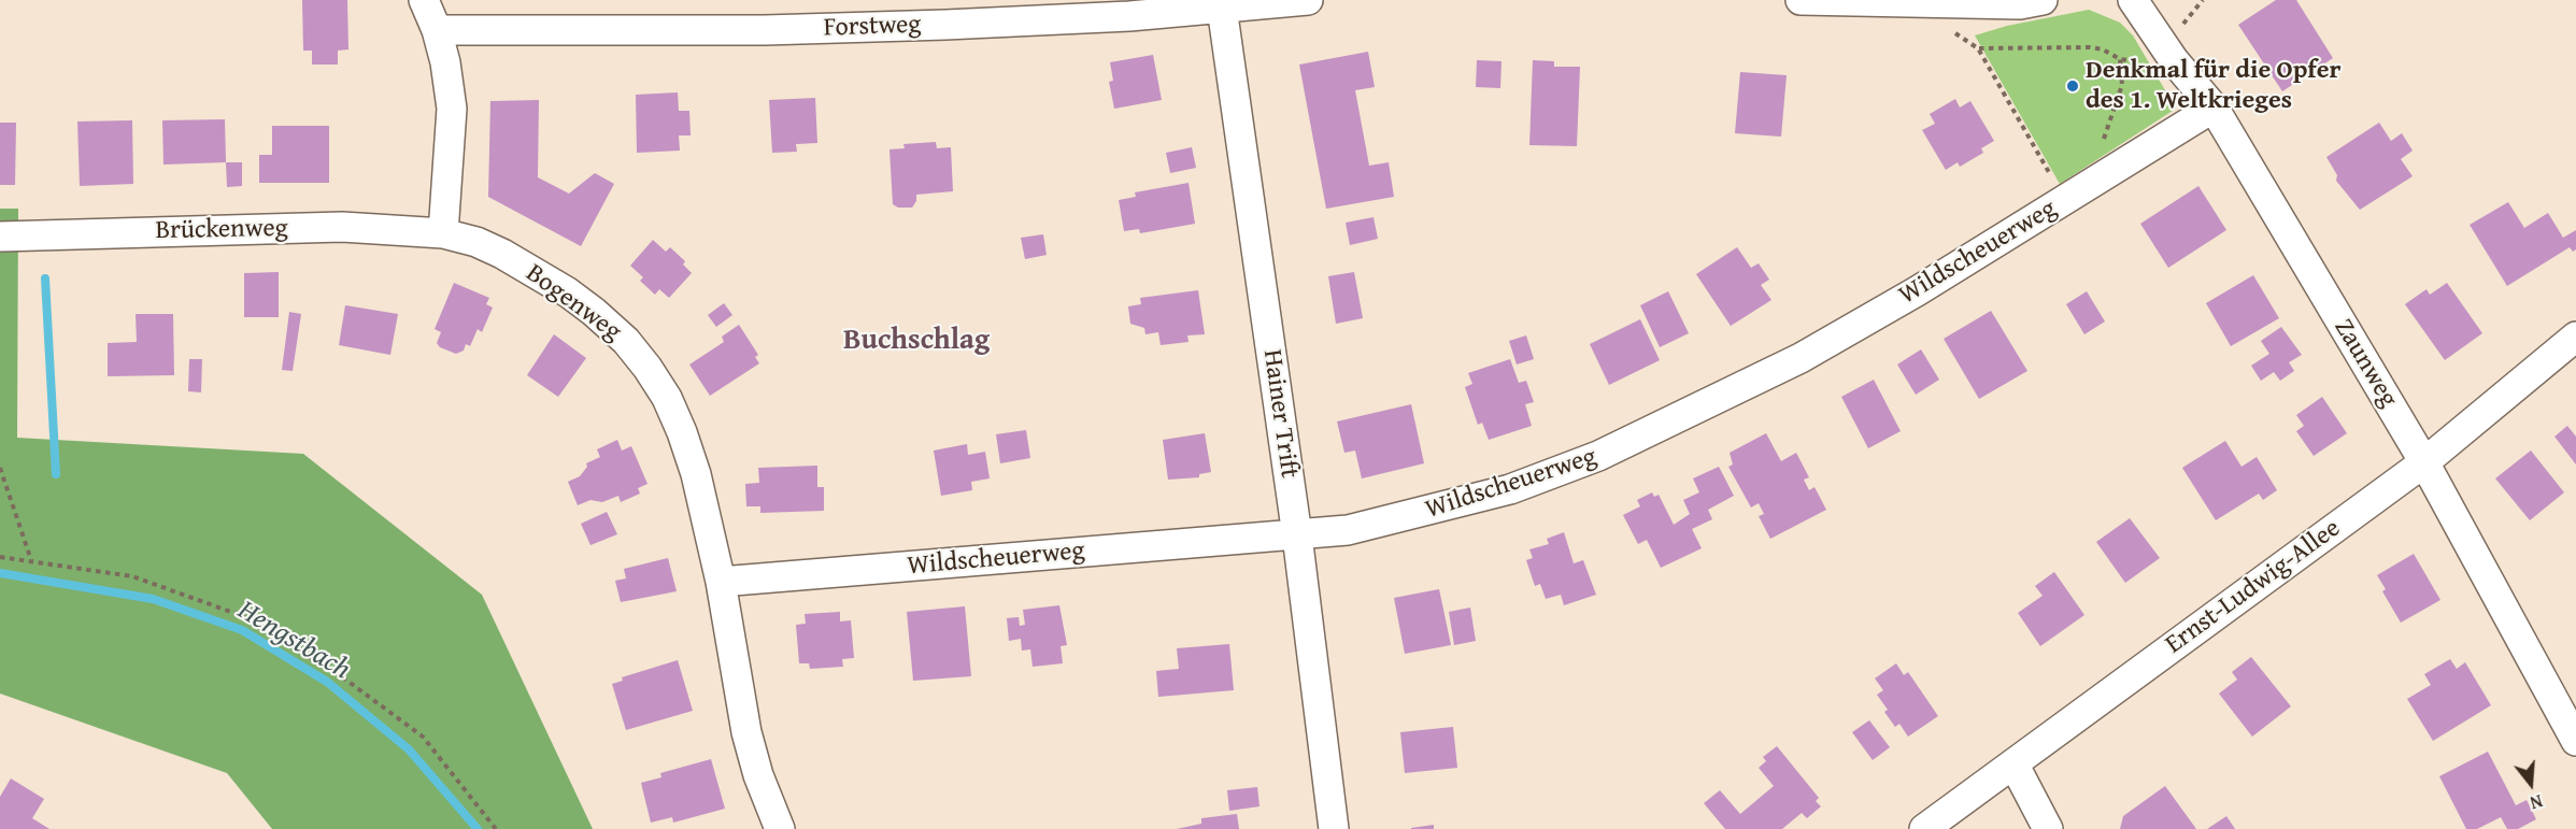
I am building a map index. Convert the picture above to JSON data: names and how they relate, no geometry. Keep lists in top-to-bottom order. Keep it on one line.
{"streets":{"street":["Forstweg","Brückenweg","Wildscheuerweg","Bogenweg","Zaunweg","Hainer Trift","Ernst-Ludwig-Allee"]},"crossings":[["Forstweg","Hainer Trift"],["Brückenweg","Bogenweg"],["Wildscheuerweg","Bogenweg"],["Wildscheuerweg","Zaunweg"],["Wildscheuerweg","Hainer Trift"],["Zaunweg","Ernst-Ludwig-Allee"]],"districts":["Buchschlag"],"water":["Hengstbach"],"places":["Denkmal für die Opfer des 1. Weltkrieges"],"north":"bottom"}
